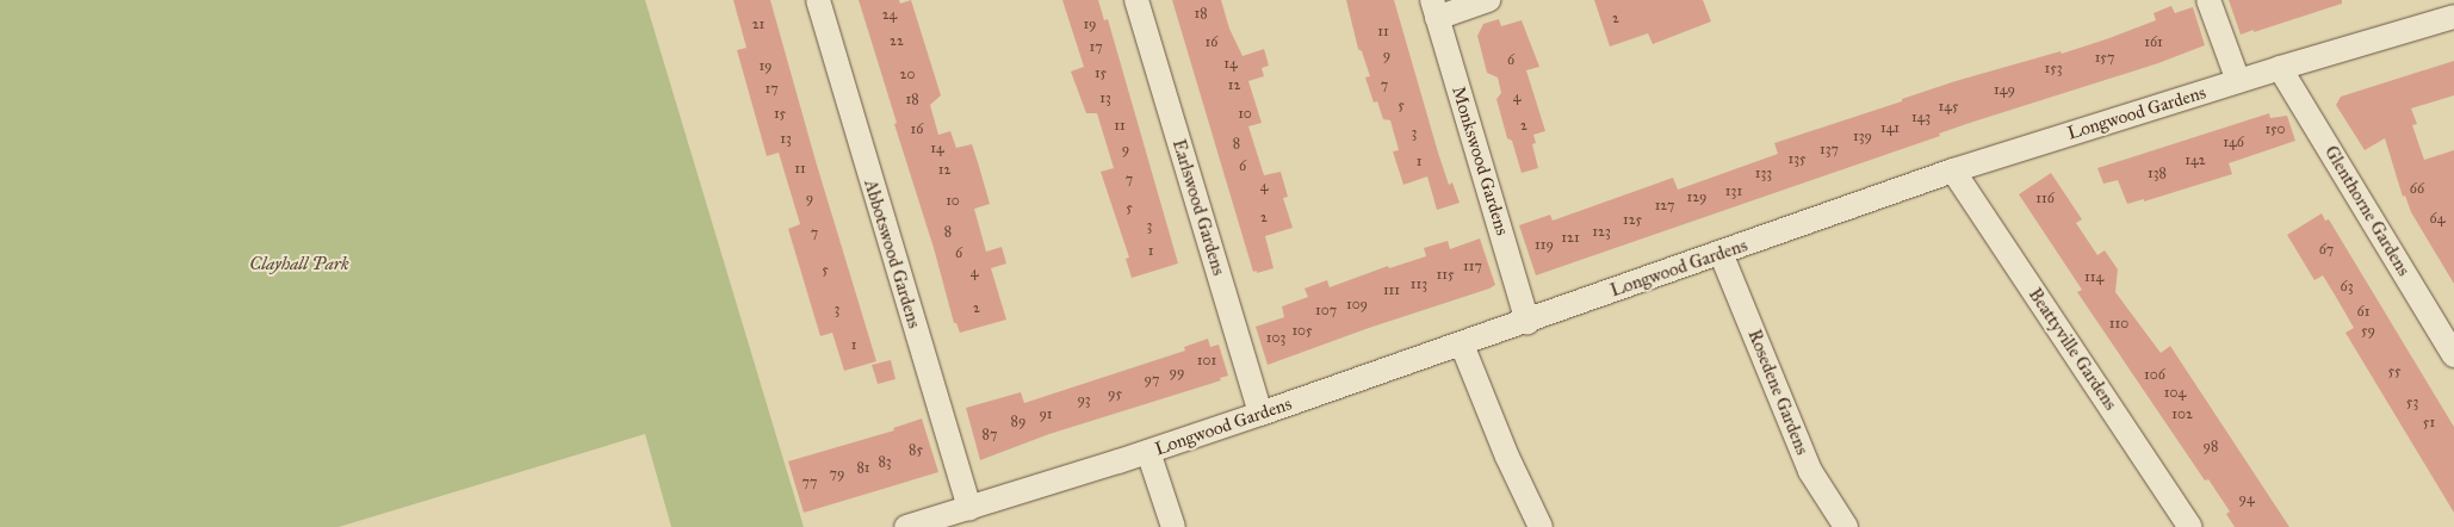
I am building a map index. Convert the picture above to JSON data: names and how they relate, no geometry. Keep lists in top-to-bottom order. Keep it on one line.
{"streets":{"street":["Longwood Gardens","Monkswood Gardens","Earlswood Gardens","Glenthorne Gardens","Abbotswood Gardens","Beattyville Gardens","Rosedene Gardens"]},"crossings":[["Longwood Gardens","Monkswood Gardens"],["Longwood Gardens","Earlswood Gardens"],["Longwood Gardens","Glenthorne Gardens"],["Longwood Gardens","Abbotswood Gardens"],["Longwood Gardens","Beattyville Gardens"],["Longwood Gardens","Rosedene Gardens"]],"parks":["Clayhall Park"],"house_numbers":["18","24","2","21","19","11","22","16","161","17","9","157","6","14","19","153","15","20","12","7","17","149","4","13","18","5","145","15","10","143","11","2","141","16","150","3","139","13","146","8","14","9","137","135","142","1","6","11","12","133","138","7","4","66","131","129","9","116","10","127","5","2","64","125","3","8","123","7","121","119","67","1","6","117","5","4","115","114","113","63","111","109","2","3","107","61","110","105","59","103","1","101","55","99","106","97","104","95","93","53","91","102","89","51","87","98","85","83","81","79","77","94"]}
